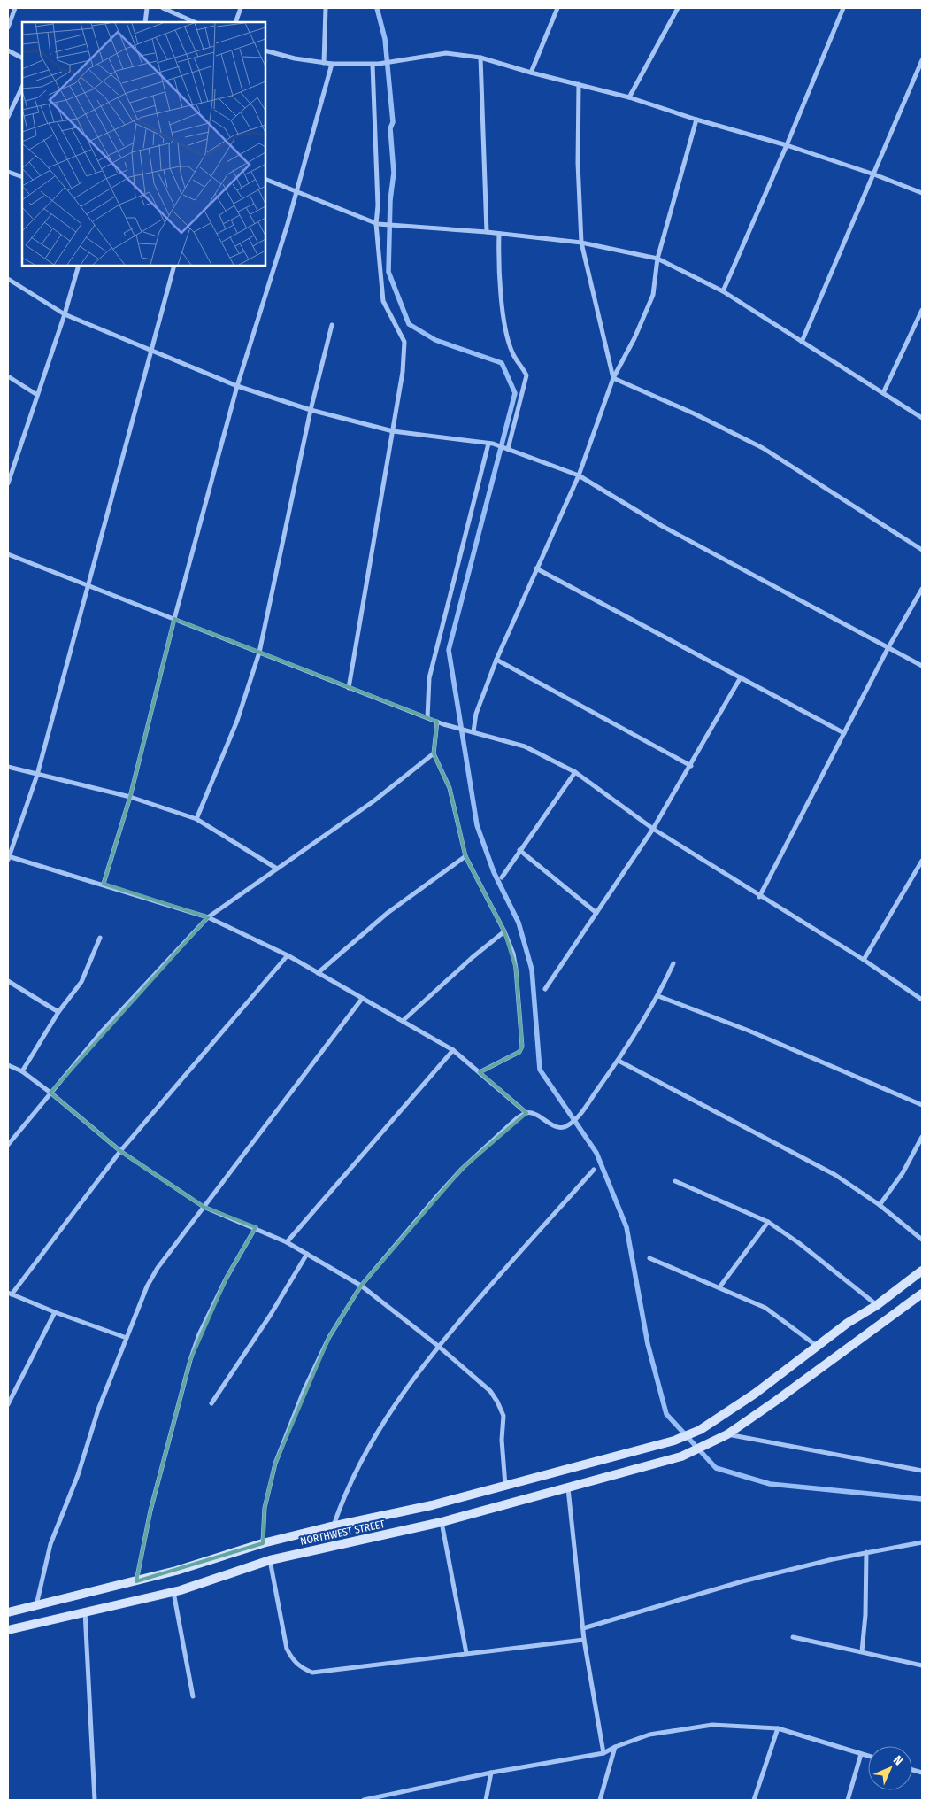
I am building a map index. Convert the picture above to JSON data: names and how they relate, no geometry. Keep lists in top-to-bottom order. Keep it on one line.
{"streets":{"main road":["NORTHWEST STREET"]},"north":"top right"}
